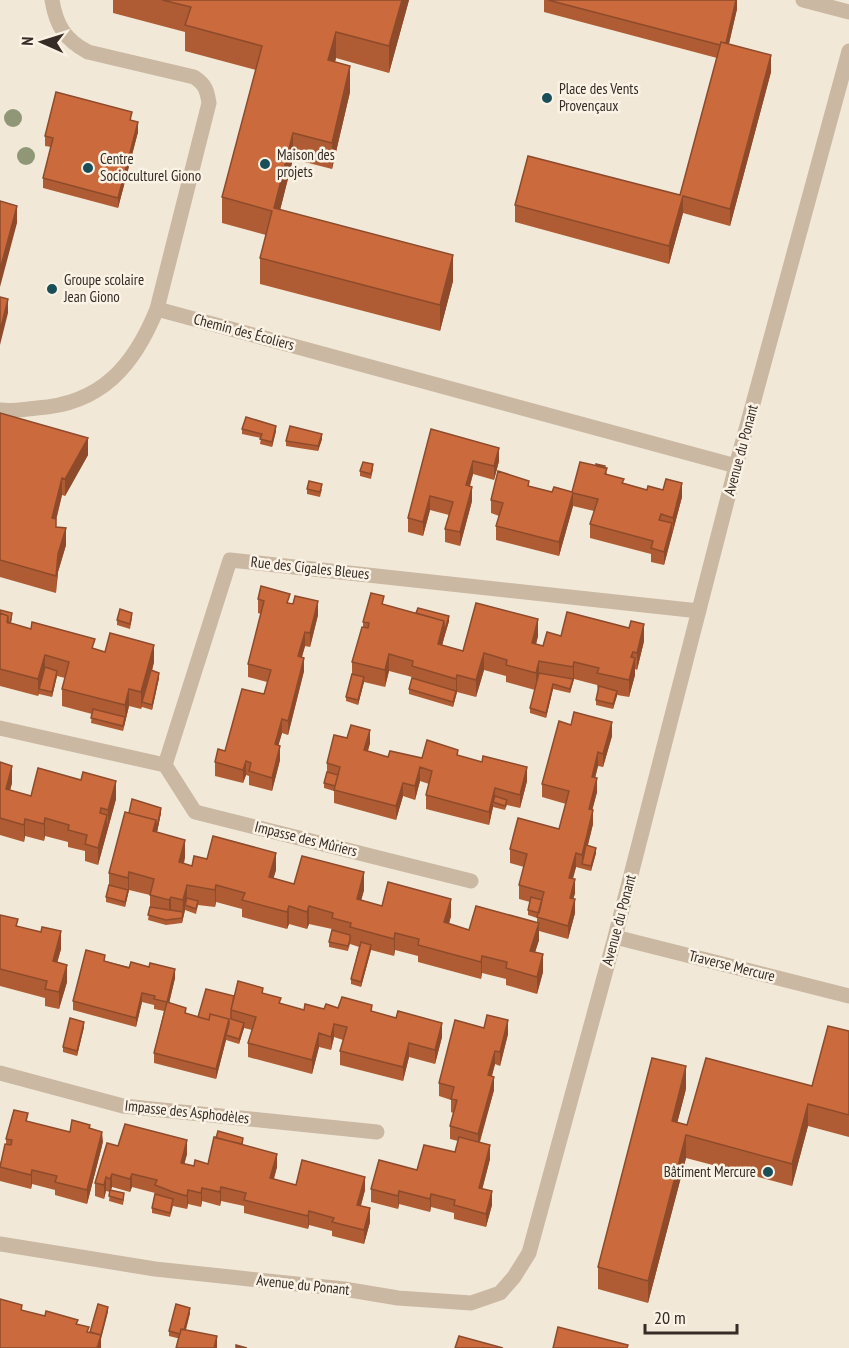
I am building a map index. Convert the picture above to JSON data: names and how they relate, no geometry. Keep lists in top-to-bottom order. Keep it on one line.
{"streets":{"street":["Chemin des Écoliers","Avenue du Ponant","Rue des Cigales Bleues","Impasse des Mûriers","Traverse Mercure","Impasse des Asphodèles"]},"crossings":[["Chemin des Écoliers","Avenue du Ponant"],["Avenue du Ponant","Rue des Cigales Bleues"],["Avenue du Ponant","Traverse Mercure"],["Rue des Cigales Bleues","Impasse des Mûriers"]],"places":["Place des Vents Provençaux","Maison des projets","Centre Socioculturel Giono","Groupe scolaire Jean Giono","Bâtiment Mercure"],"scale_bar":"20 m","north":"left"}
